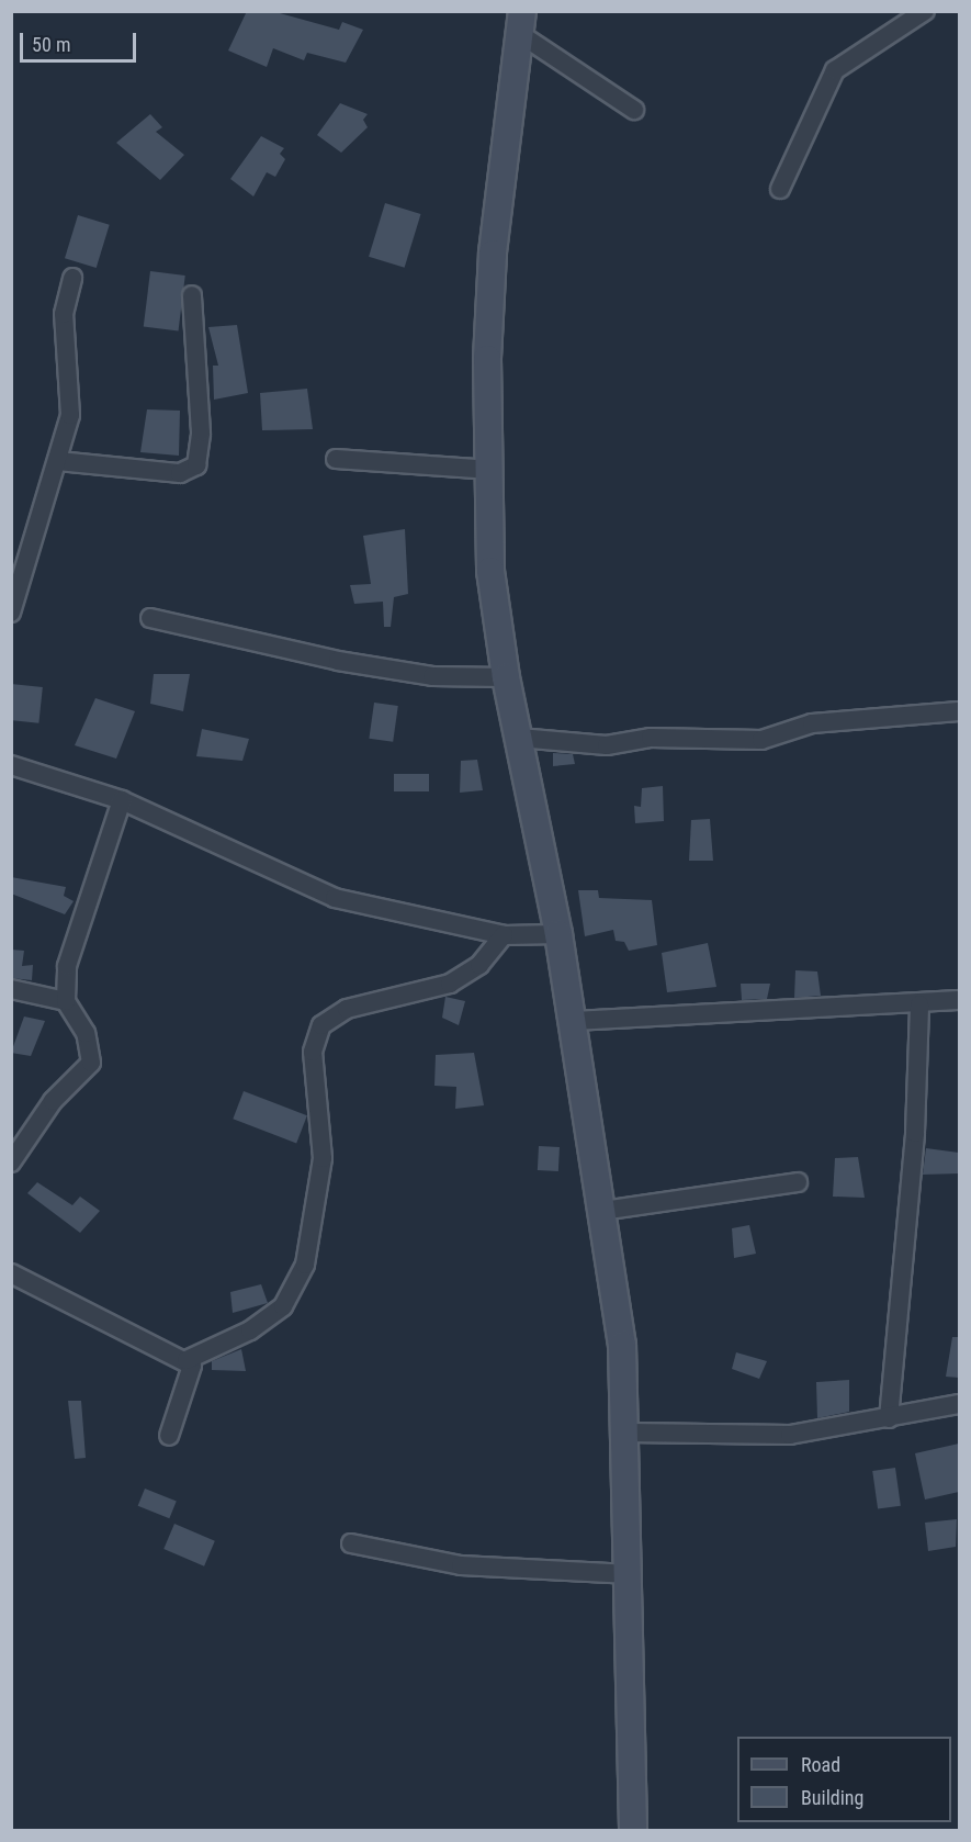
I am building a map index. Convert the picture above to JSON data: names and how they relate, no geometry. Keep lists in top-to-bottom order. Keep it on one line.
{"legend":["Road","Building"],"scale_bar":"50 m"}
